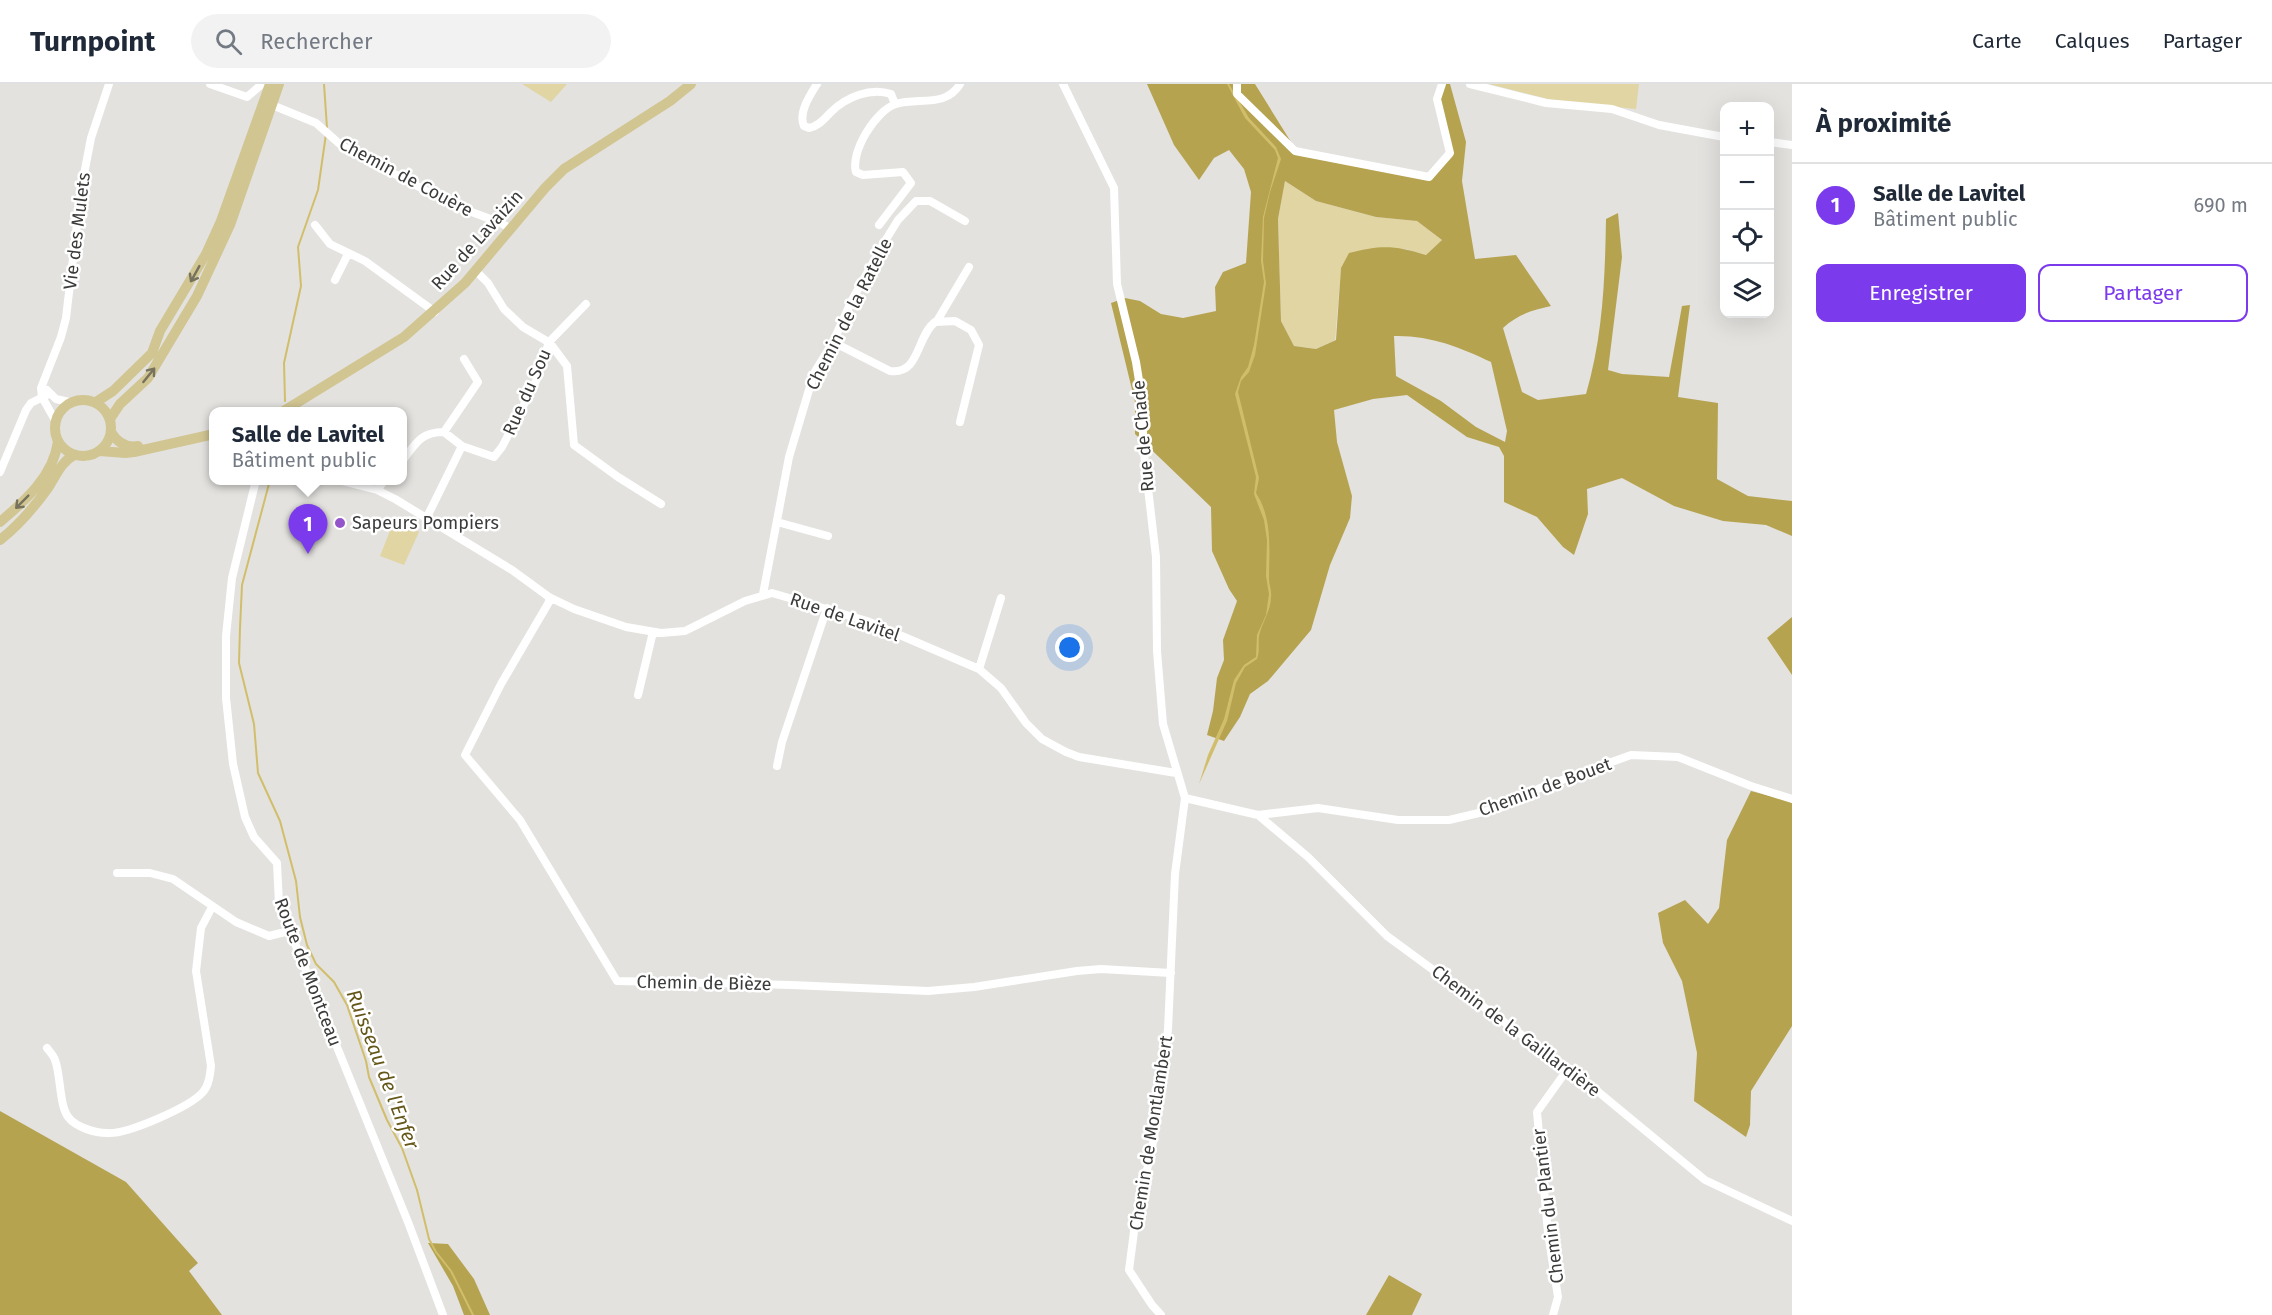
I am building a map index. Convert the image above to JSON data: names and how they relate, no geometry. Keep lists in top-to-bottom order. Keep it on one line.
{"streets":{"main road":["Rue de Lavaizin"],"street":["Chemin de Couère","Vie des Mulets","Chemin de la Ratelle","Rue du Sou","Rue de Chade","Rue de Lavitel","Chemin de Bouet","Route de Montceau","Chemin de Bièze","Chemin de la Gaillardière","Chemin de Montlambert","Chemin du Plantier"]},"crossings":[["Chemin de Couère","Rue de Lavaizin"],["Chemin de la Ratelle","Rue de Lavitel"],["Rue de Chade","Rue de Lavitel"],["Rue de Chade","Chemin de Bouet"],["Rue de Chade","Chemin de Montlambert"],["Chemin de Bouet","Chemin de la Gaillardière"],["Chemin de Bouet","Chemin de Montlambert"],["Chemin de Bièze","Chemin de Montlambert"],["Chemin de la Gaillardière","Chemin du Plantier"]],"water":["Ruisseau de l'Enfer"],"places":["Sapeurs Pompiers"],"page":{"header":"Turnpoint","search":"Rechercher","nav":["Carte","Calques","Partager"],"heading":"À proximité","map_buttons":["+","−"],"list":[{"mark":"1","name":"Salle de Lavitel","note":"Bâtiment public","value":"690 m"}],"buttons":["Enregistrer","Partager"],"popup":["Salle de Lavitel","Bâtiment public"],"pins":"1"}}
